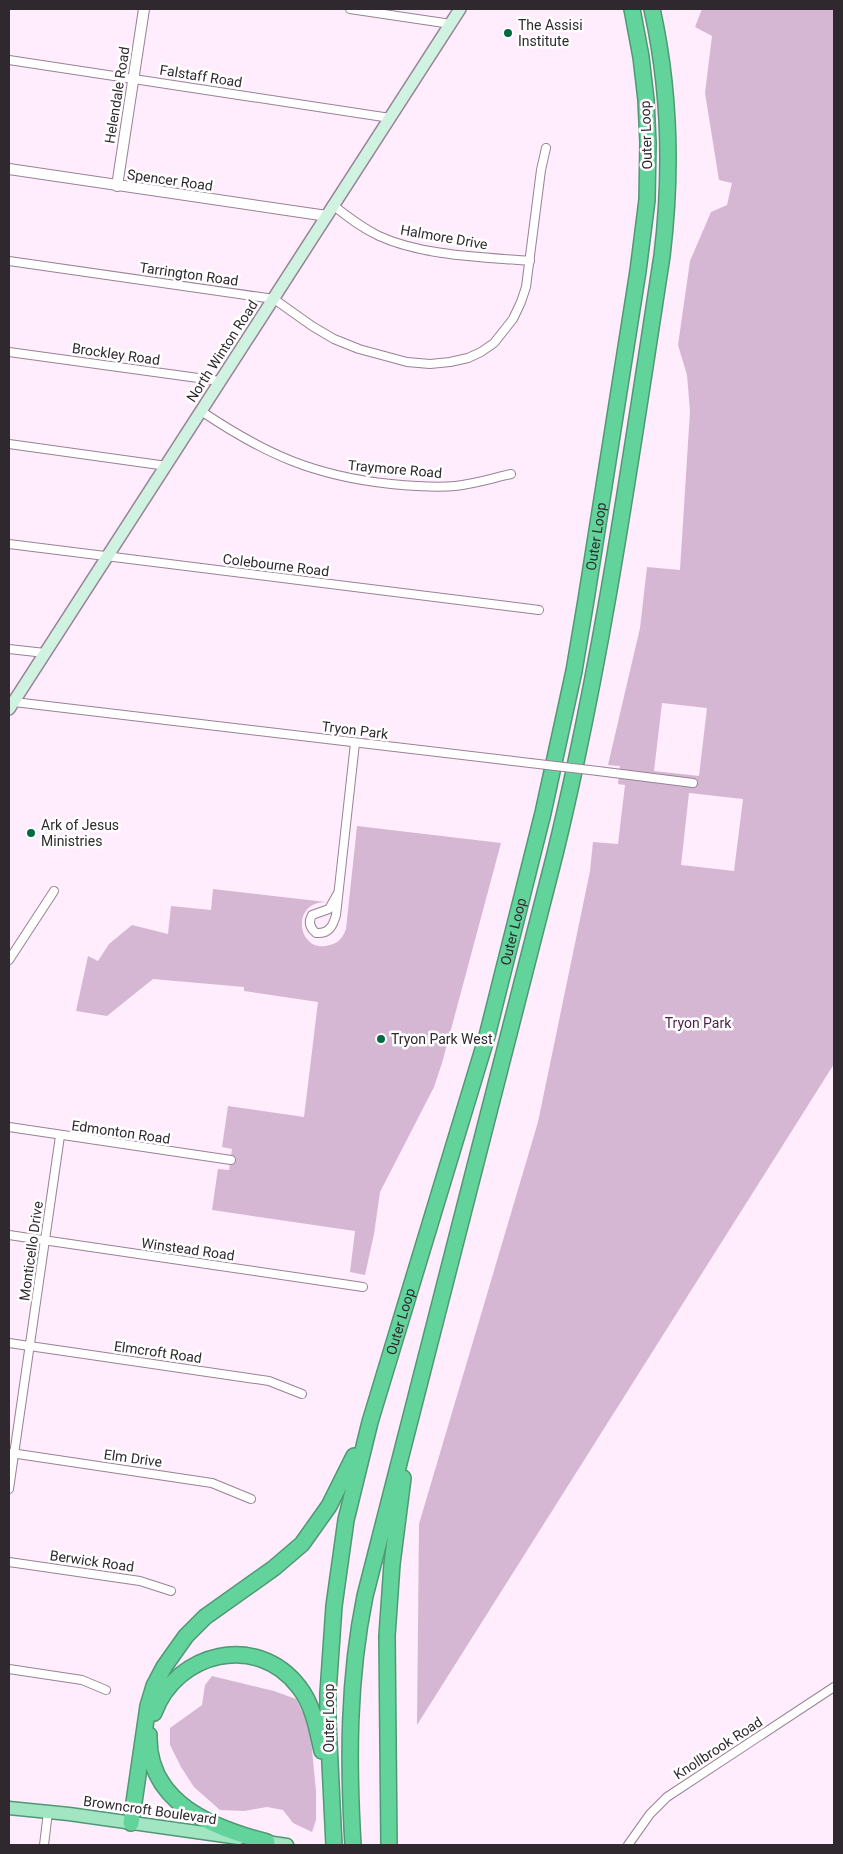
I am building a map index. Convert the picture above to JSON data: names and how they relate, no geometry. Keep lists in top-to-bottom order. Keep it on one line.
{"streets":{"highway":["Outer Loop"],"main road":["North Winton Road","Browncroft Boulevard"],"street":["Falstaff Road","Helendale Road","Spencer Road","Halmore Drive","Tarrington Road","Brockley Road","Traymore Road","Colebourne Road","Tryon Park","Edmonton Road","Winstead Road","Monticello Drive","Elmcroft Road","Elm Drive","Berwick Road","Knollbrook Road"]},"crossings":[["Falstaff Road","Helendale Road"],["Falstaff Road","North Winton Road"],["Helendale Road","Spencer Road"],["Spencer Road","North Winton Road"],["Halmore Drive","Tarrington Road"],["Halmore Drive","North Winton Road"],["Tarrington Road","North Winton Road"],["North Winton Road","Brockley Road"],["North Winton Road","Traymore Road"],["North Winton Road","Colebourne Road"],["North Winton Road","Tryon Park"],["Edmonton Road","Monticello Drive"],["Winstead Road","Monticello Drive"],["Monticello Drive","Elmcroft Road"],["Monticello Drive","Elm Drive"]],"parks":["Tryon Park"],"places":["The Assisi Institute","Ark of Jesus Ministries","Tryon Park West"]}
